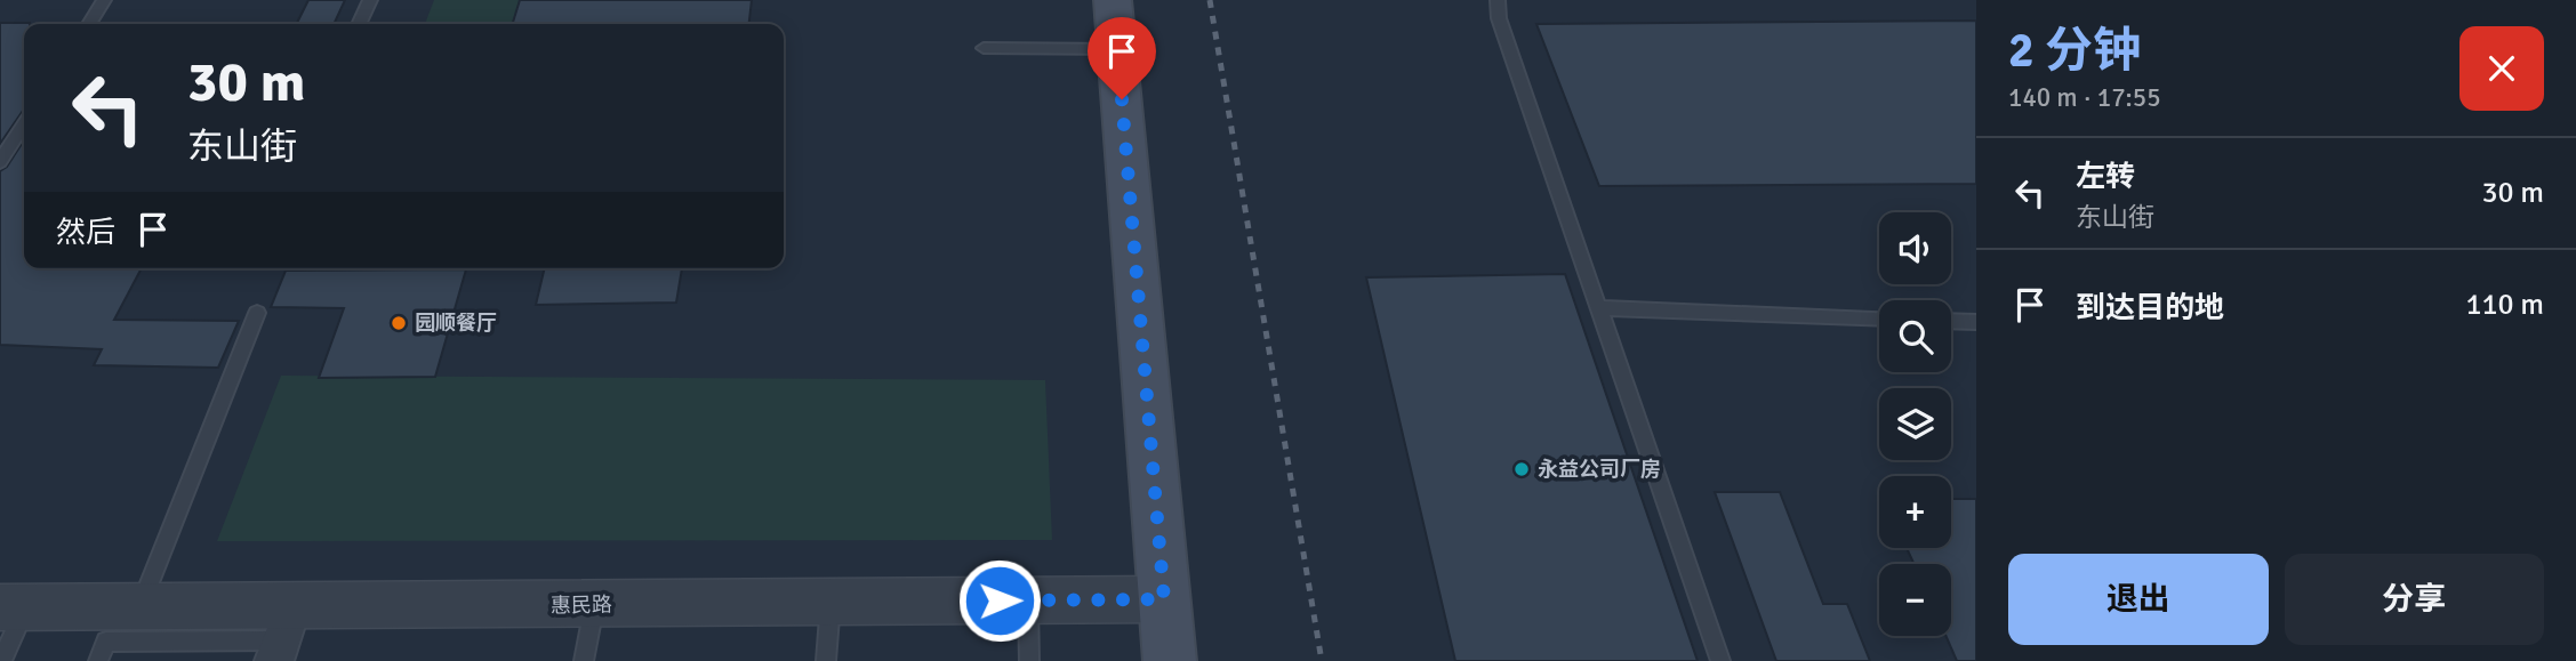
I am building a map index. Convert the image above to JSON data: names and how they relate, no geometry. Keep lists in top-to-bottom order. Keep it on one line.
{"streets":{"street":["惠民路"]},"places":["园顺餐厅","永益公司厂房"],"page":{"heading":["2 分钟","140 m · 17:55"],"turn":["30 m","东山街"],"list":[{"name":"左转","note":"东山街","value":"30 m"},{"name":"到达目的地","value":"110 m"}],"then":"然后","map_buttons":["+","−"],"buttons":["退出","分享"]}}
